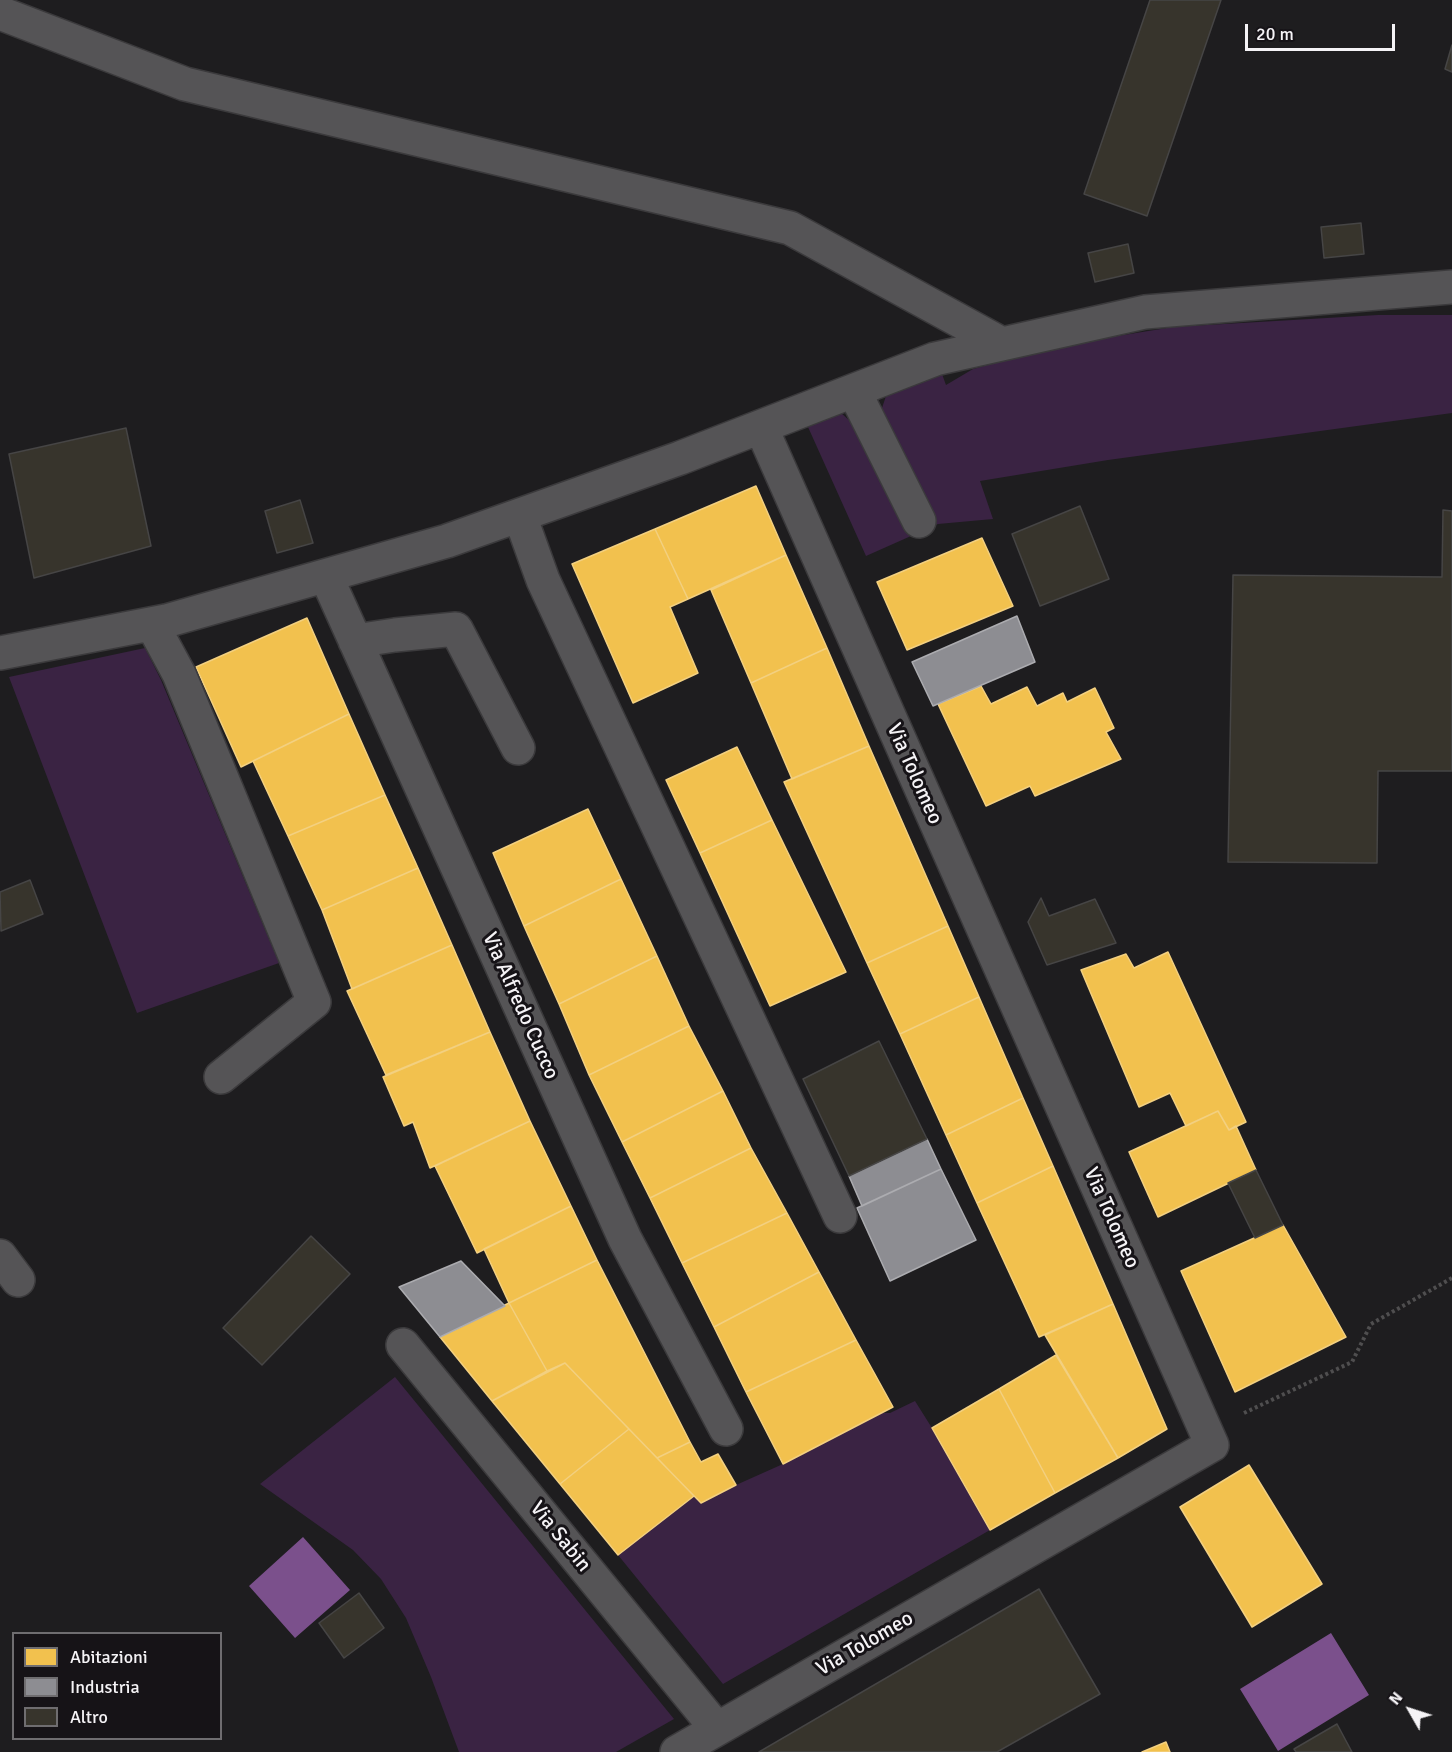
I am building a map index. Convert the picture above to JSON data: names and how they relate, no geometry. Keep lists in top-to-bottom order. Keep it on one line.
{"streets":{"street":["Via Tolomeo","Via Alfredo Cucco","Via Sabin"]},"crossings":[["Via Tolomeo","Via Sabin"]],"legend":["Abitazioni","Industria","Altro"],"scale_bar":"20 m","north":"top left"}
